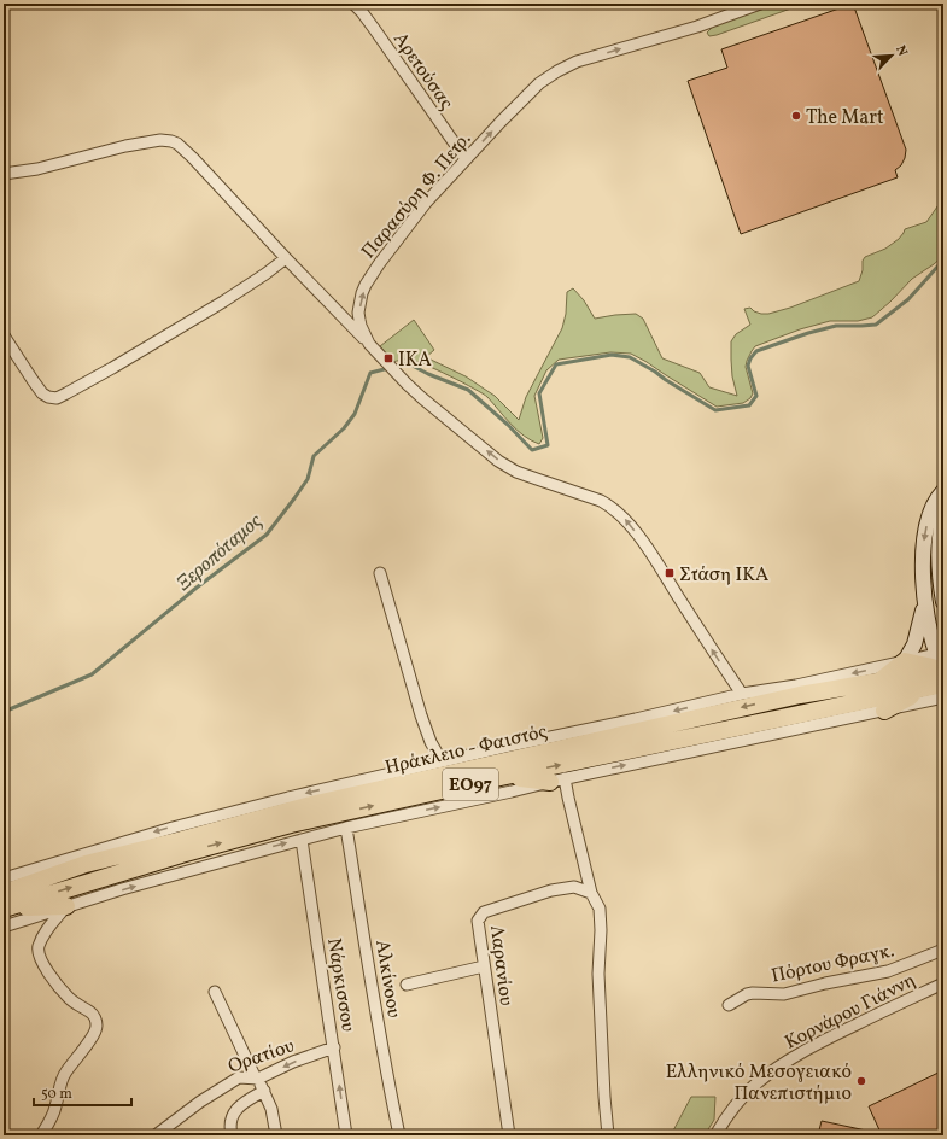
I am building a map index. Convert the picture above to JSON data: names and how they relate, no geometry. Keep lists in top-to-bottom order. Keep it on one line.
{"streets":{"main road":["Ηράκλειο - Φαιστός","ΕΟ97"],"street":["Αρετούσας","Παρασύρη Φ. Πετρ.","Πόρτου Φραγκ.","Λαρανίου","Αλκίνοου","Νάρκισσου","Κορνάρου Γιάννη","Ορατίου"]},"crossings":[["Αρετούσας","Παρασύρη Φ. Πετρ."],["Νάρκισσου","Ορατίου"]],"one_way":["Ορατίου"],"water":["Ξεροπόταμος"],"places":{"other":["The Mart","Ελληνικό Μεσογειακό Πανεπιστήμιο"],"transit":["IKA","Στάση ΙΚΑ"]},"scale_bar":"50 m","north":"top right"}
